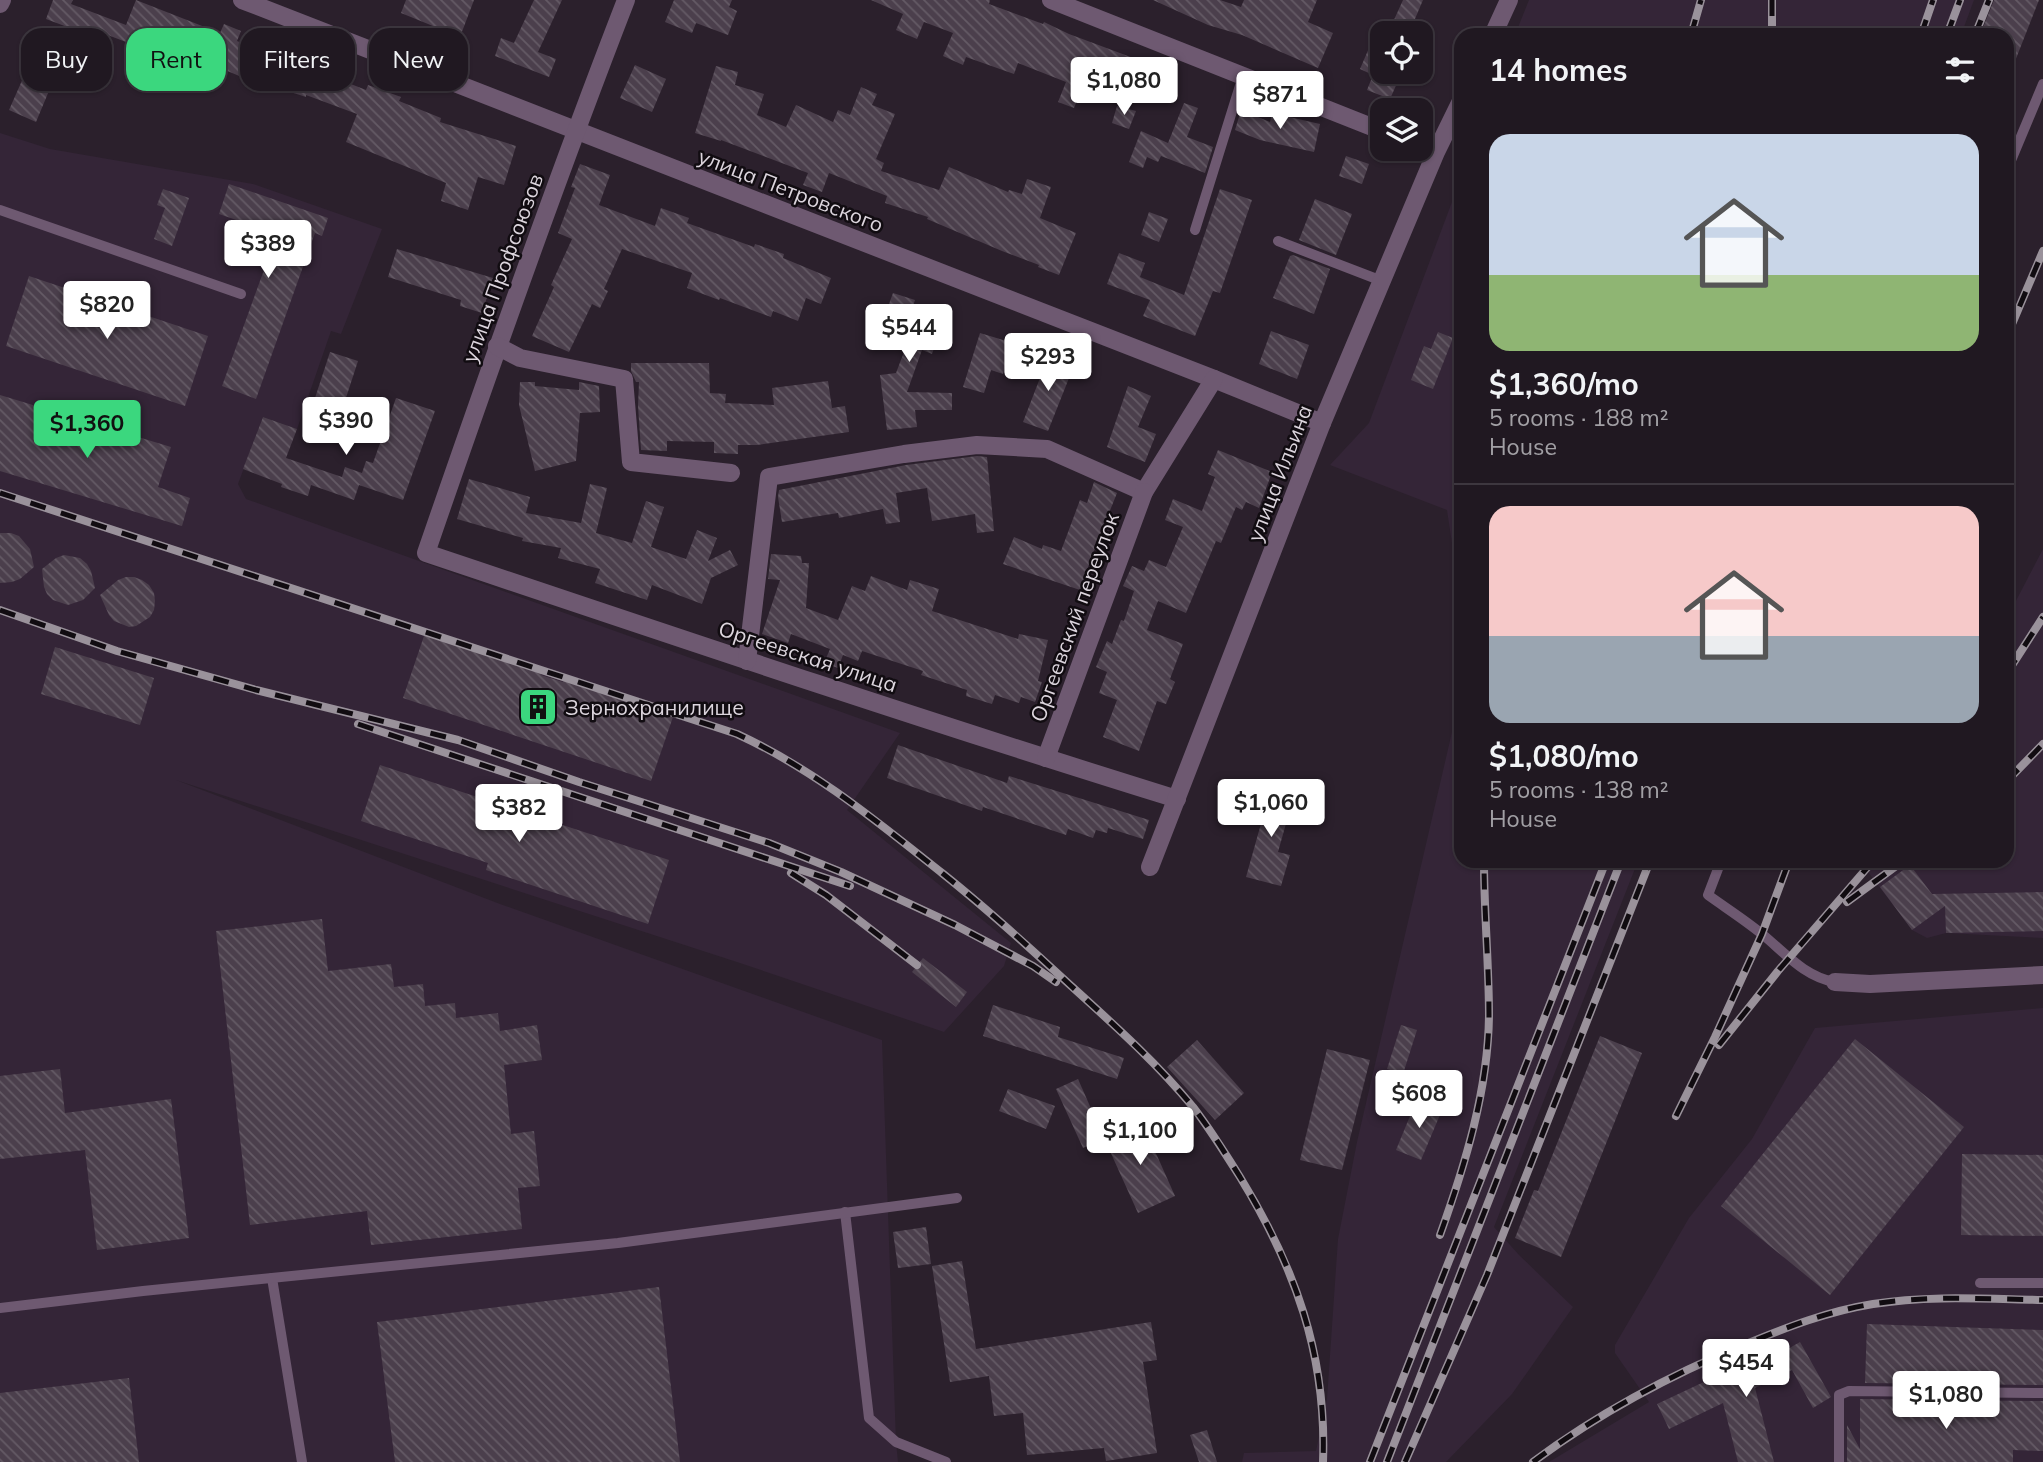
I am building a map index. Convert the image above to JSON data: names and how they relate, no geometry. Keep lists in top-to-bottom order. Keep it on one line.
{"streets":{"street":["улица Петровского","улица Профсоюзов","улица Ильина","Оргеевский переулок","Оргеевская улица"]},"crossings":[["улица Петровского","улица Профсоюзов"],["улица Петровского","улица Ильина"],["улица Петровского","Оргеевский переулок"],["улица Профсоюзов","Оргеевская улица"],["улица Ильина","Оргеевская улица"],["Оргеевский переулок","Оргеевская улица"]],"places":{"building":["Зернохранилище"]},"page":{"chip":["Buy","Rent","Filters","New"],"heading":"14 homes","price":["$1,080","$871","$389","$820","$544","$293","$390","$1,360","$1,060","$382","$608","$1,100","$454","$1,080"],"list":[{"name":"$1,360/mo","note":"5 rooms · 188 m² · House"},{"name":"$1,080/mo","note":"5 rooms · 138 m² · House"}]}}
